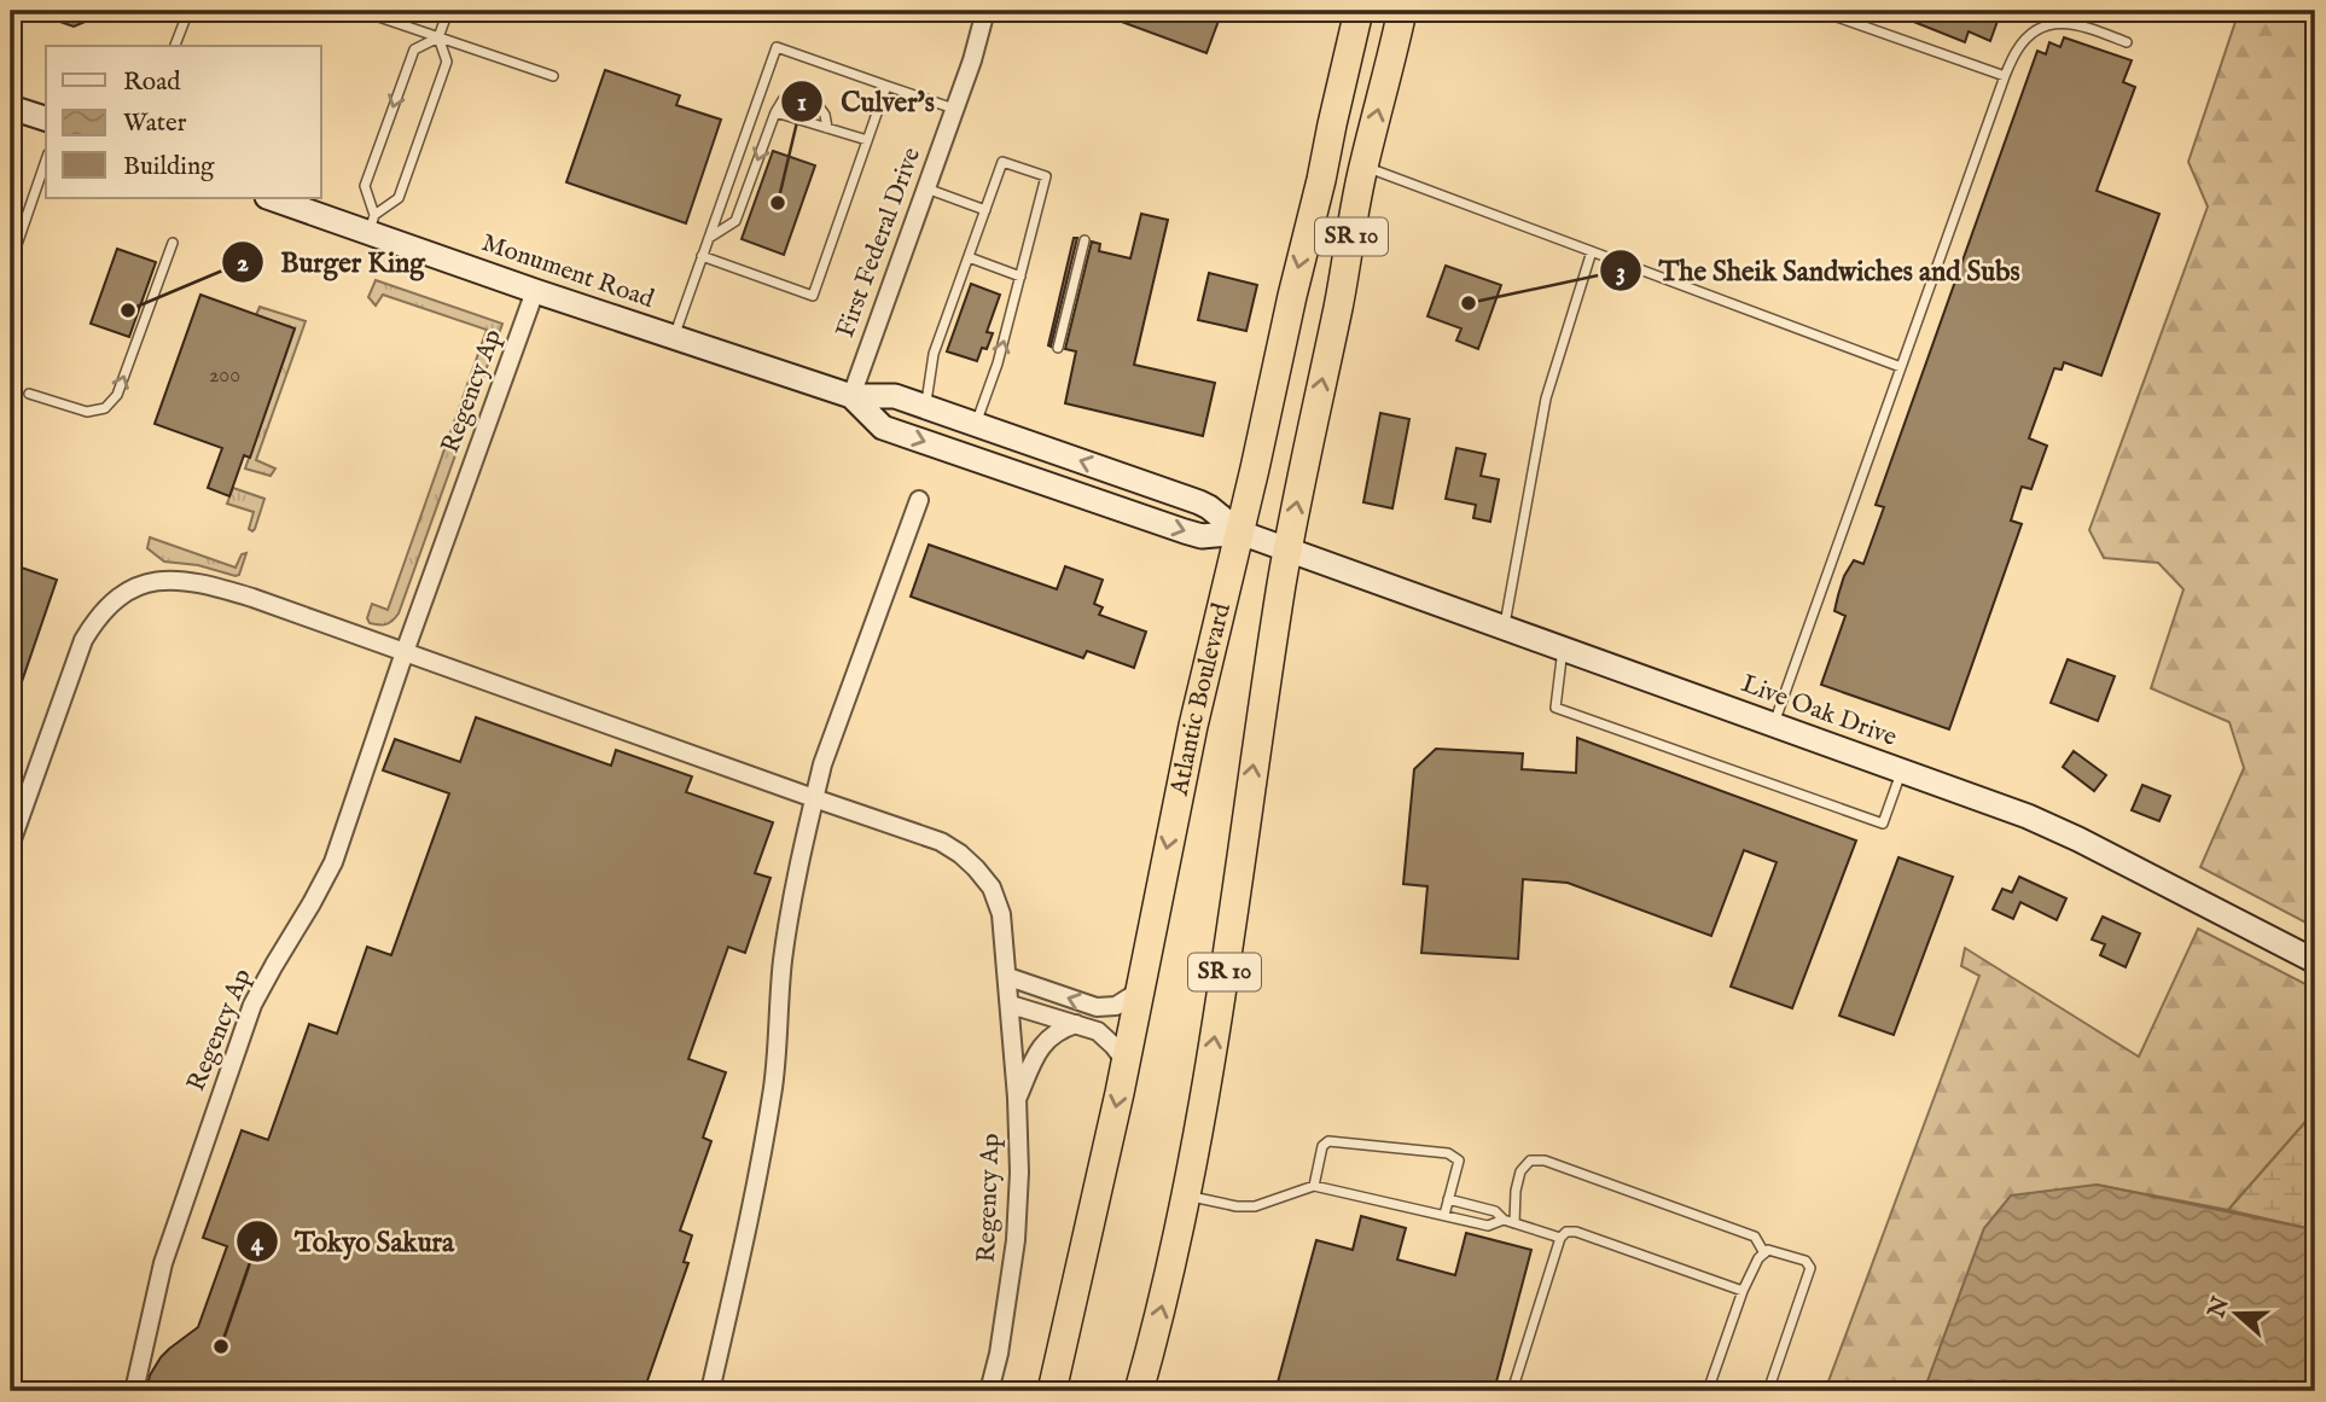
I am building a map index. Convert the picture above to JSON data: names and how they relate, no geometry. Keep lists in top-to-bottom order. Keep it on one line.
{"streets":{"highway":["SR 10","Atlantic Boulevard"],"main road":["Monument Road","Live Oak Drive"],"street":["First Federal Drive","Regency Ap"]},"crossings":[["SR 10","Monument Road"],["SR 10","Live Oak Drive"],["First Federal Drive","Monument Road"],["Monument Road","Regency Ap"],["Monument Road","Atlantic Boulevard"],["Monument Road","Live Oak Drive"]],"places":["Culver's","The Sheik Sandwiches and Subs","Burger King","Tokyo Sakura"],"house_numbers":["200"],"legend":["Road","Water","Building"],"north":"left"}
